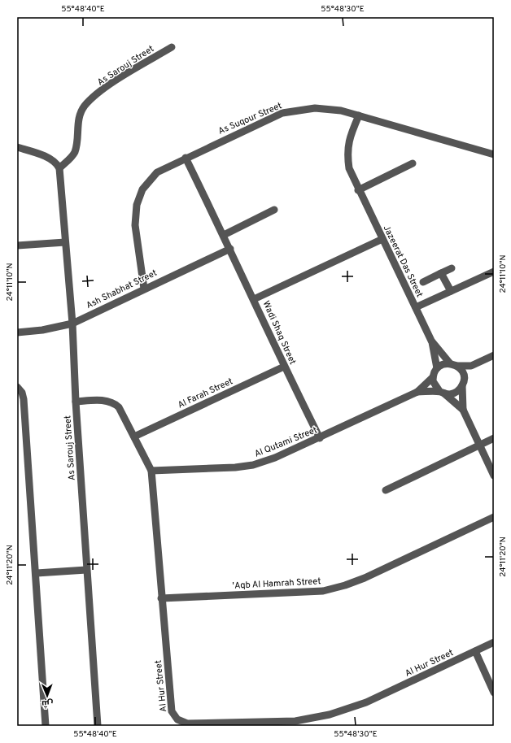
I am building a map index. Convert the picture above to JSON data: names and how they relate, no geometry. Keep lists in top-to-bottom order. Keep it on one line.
{"streets":{"street":["As Sarouj Street","As Suqour Street","Jazeerat Das Street","Ash Shabhat Street","Wadi Shaq Street","Al Farah Street","Al Qutami Street","'Aqb Al Hamrah Street","Al Hur Street"]},"crossings":[["As Sarouj Street","Ash Shabhat Street"],["As Sarouj Street","Al Hur Street"],["As Suqour Street","Jazeerat Das Street"],["As Suqour Street","Ash Shabhat Street"],["As Suqour Street","Wadi Shaq Street"],["Jazeerat Das Street","Al Qutami Street"],["Ash Shabhat Street","Wadi Shaq Street"],["Wadi Shaq Street","Al Farah Street"],["Wadi Shaq Street","Al Qutami Street"],["Al Farah Street","Al Hur Street"],["Al Qutami Street","Al Hur Street"],["'Aqb Al Hamrah Street","Al Hur Street"]],"north":"bottom","coordinates":["55°48'40\"E","55°48'30\"E","24°11'10\"N","24°11'20\"N"]}
